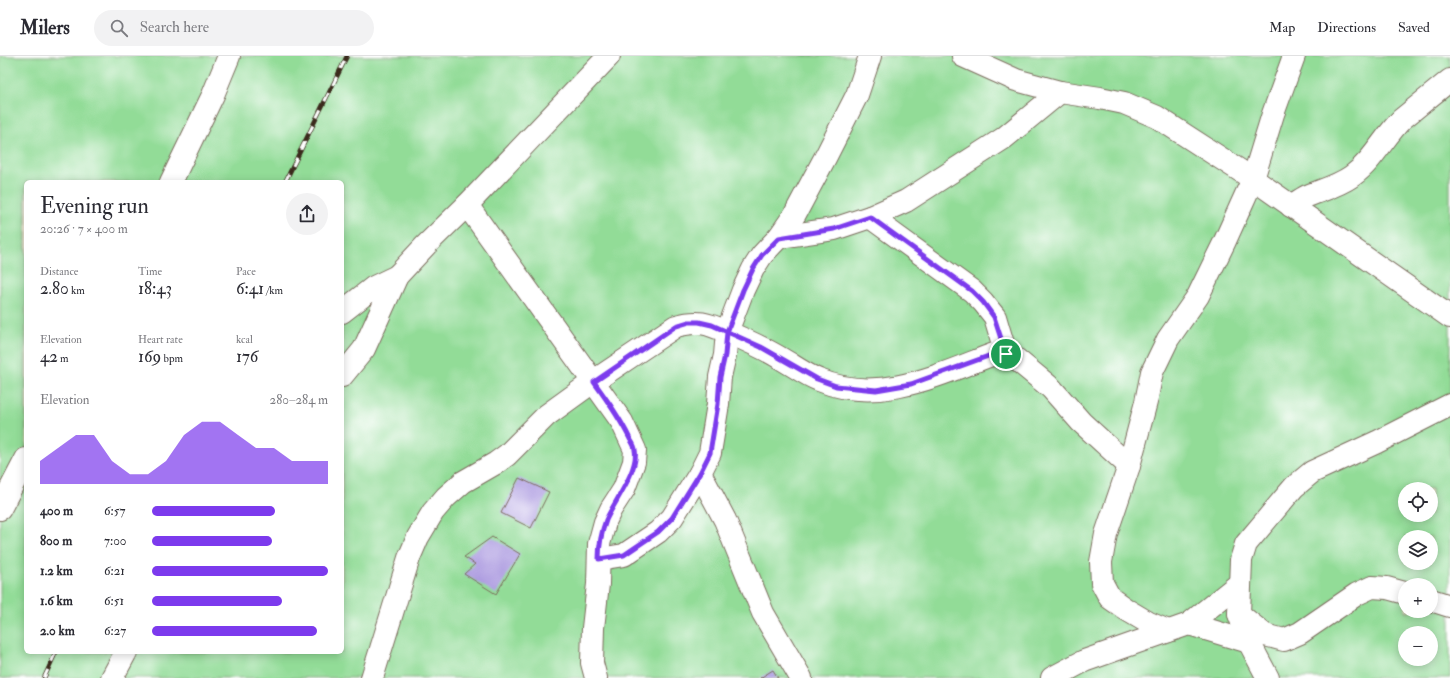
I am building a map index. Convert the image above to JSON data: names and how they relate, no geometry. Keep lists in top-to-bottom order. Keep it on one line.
{"page":{"header":"Milers","search":"Search here","nav":["Map","Directions","Saved"],"heading":["Evening run","20:26 · 7 × 400 m"],"stats":[["Distance","2.80 km"],["Time","18:43"],["Pace","6:41 /km"],["Elevation","42 m"],["Heart rate","169 bpm"],["kcal","176"]],"chart":["Elevation","280–284 m"],"map_buttons":["+","−"],"list":[{"name":"400 m","note":"6:57"},{"name":"800 m","note":"7:00"},{"name":"1.2 km","note":"6:21"},{"name":"1.6 km","note":"6:51"},{"name":"2.0 km","note":"6:27"}]}}
